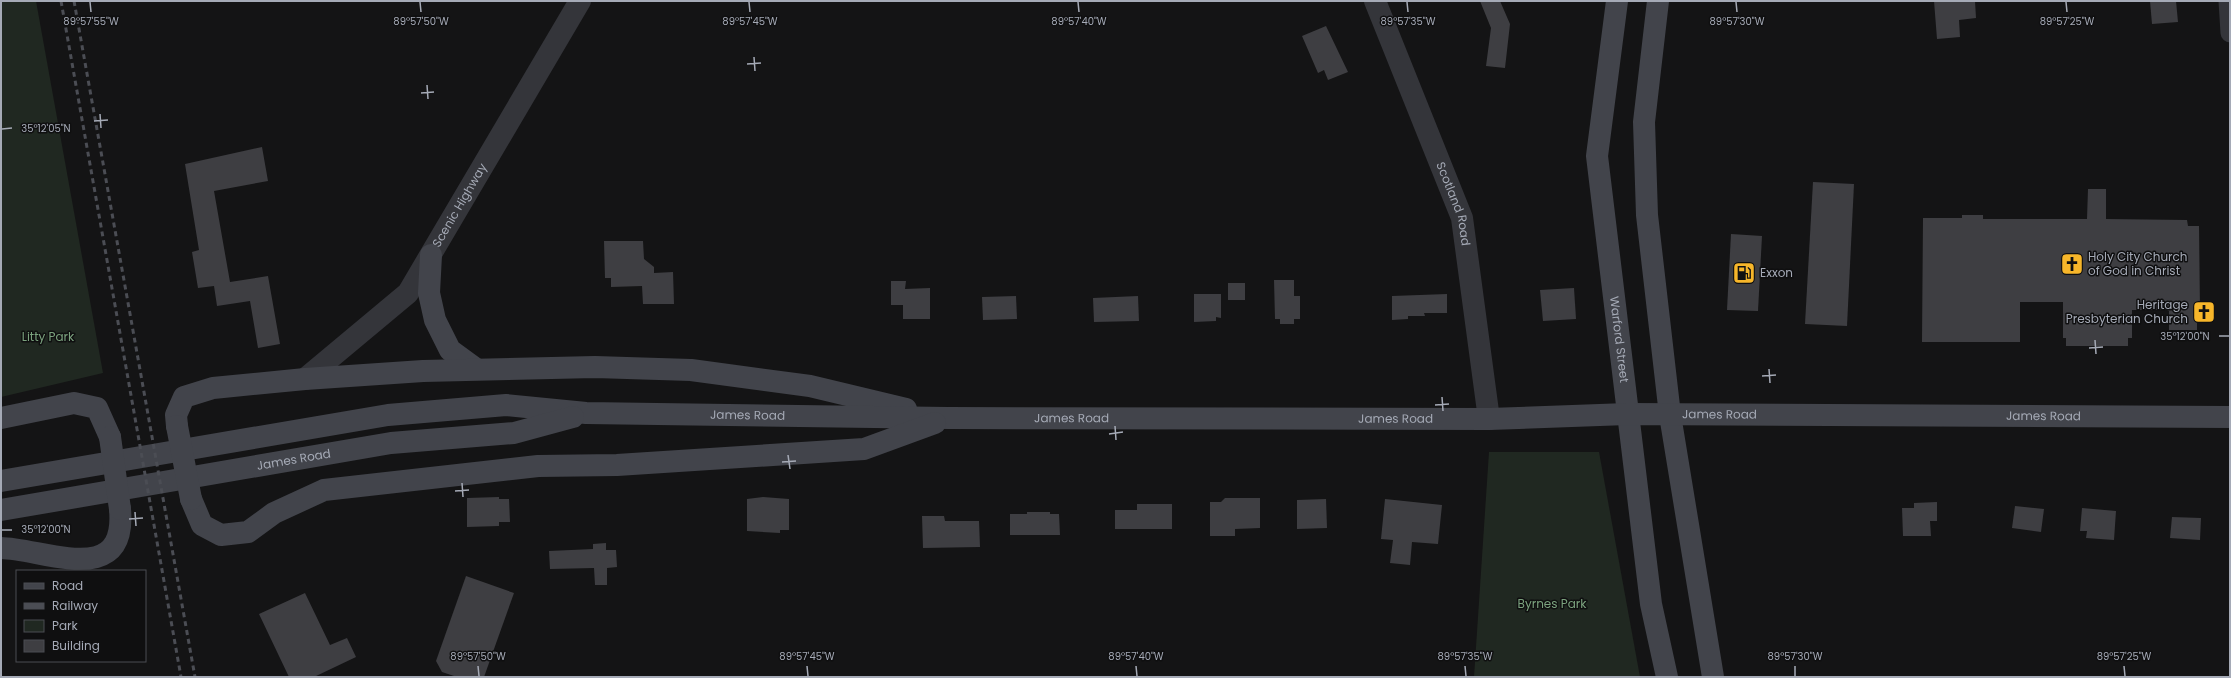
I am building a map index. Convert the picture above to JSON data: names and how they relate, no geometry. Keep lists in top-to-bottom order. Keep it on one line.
{"streets":{"main road":["Warford Street","James Road"],"street":["Scenic Highway","Scotland Road"]},"crossings":[["Scotland Road","James Road"],["Warford Street","James Road"]],"parks":["Litty Park","Byrnes Park"],"places":{"church":["Holy City Church of God in Christ","Heritage Presbyterian Church"],"fuel station":["Exxon"]},"legend":["Road","Railway","Park","Building"],"coordinates":["89°57'55\"W","89°57'50\"W","89°57'45\"W","89°57'40\"W","89°57'35\"W","89°57'30\"W","89°57'25\"W","35°12'05\"N","35°12'00\"N"]}
